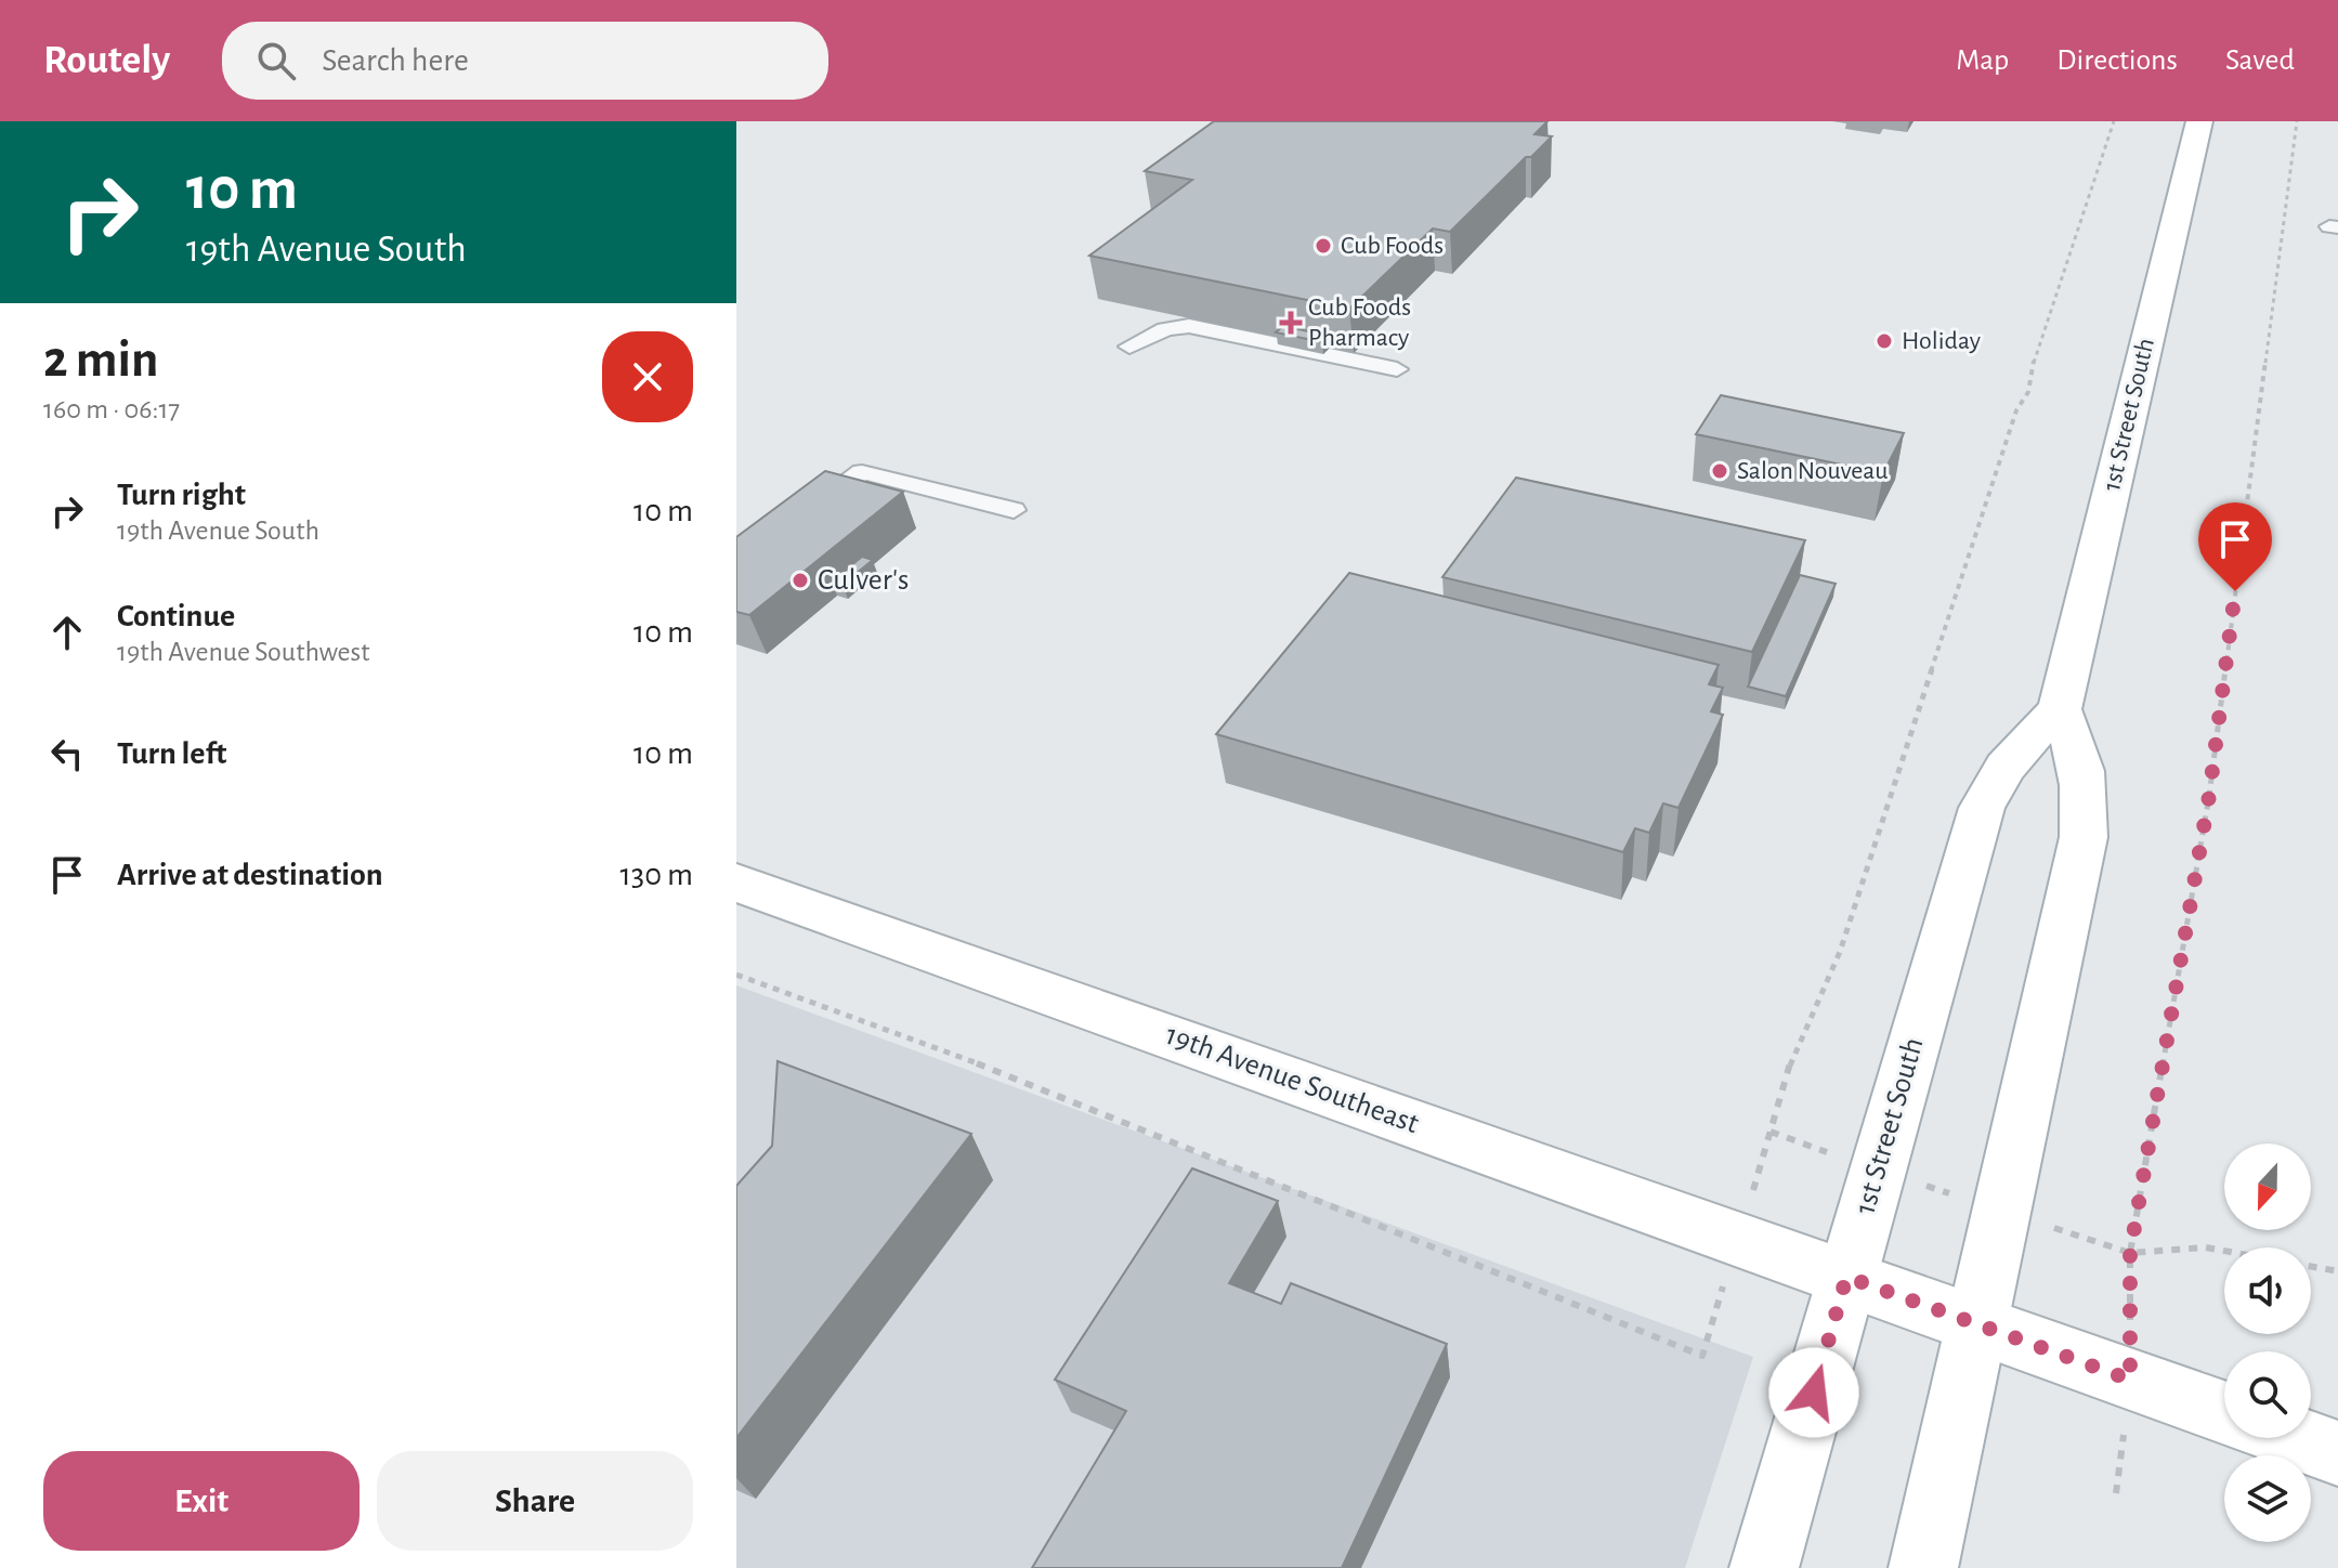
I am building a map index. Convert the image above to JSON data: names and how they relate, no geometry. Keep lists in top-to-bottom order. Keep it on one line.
{"streets":{"main road":["1st Street South","19th Avenue Southeast"]},"crossings":[["1st Street South","19th Avenue Southeast"]],"places":{"other":["Cub Foods","Holiday","Salon Nouveau","Culver's"],"health":["Cub Foods Pharmacy"]},"north":"bottom","page":{"header":"Routely","search":"Search here","nav":["Map","Directions","Saved"],"turn":["10 m","19th Avenue South"],"heading":["2 min","160 m · 06:17"],"list":[{"name":"Turn right","note":"19th Avenue South","value":"10 m"},{"name":"Continue","note":"19th Avenue Southwest","value":"10 m"},{"name":"Turn left","value":"10 m"},{"name":"Arrive at destination","value":"130 m"}],"buttons":["Exit","Share"]}}
